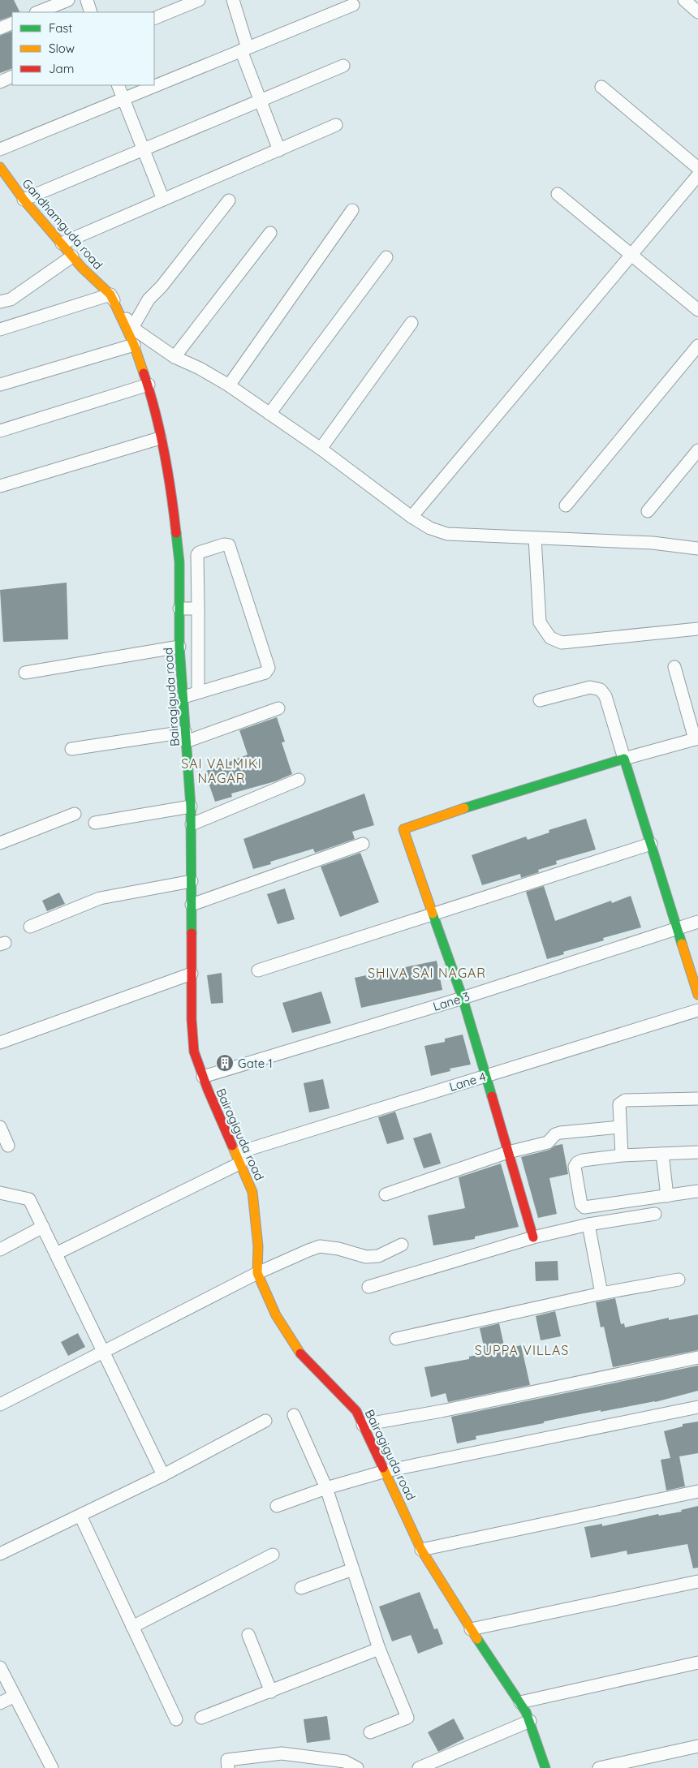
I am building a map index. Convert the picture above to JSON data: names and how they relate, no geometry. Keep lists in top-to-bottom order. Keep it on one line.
{"streets":{"street":["Gandhamguda road","Bairagiguda road","Lane 3","Lane 4"]},"crossings":[["Gandhamguda road","Bairagiguda road"],["Bairagiguda road","Lane 3"],["Bairagiguda road","Lane 4"]],"districts":["SAI VALMIKI NAGAR","SHIVA SAI NAGAR","SUPPA VILLAS"],"places":{"building":["Gate 1"]},"legend":["Fast","Slow","Jam"]}
